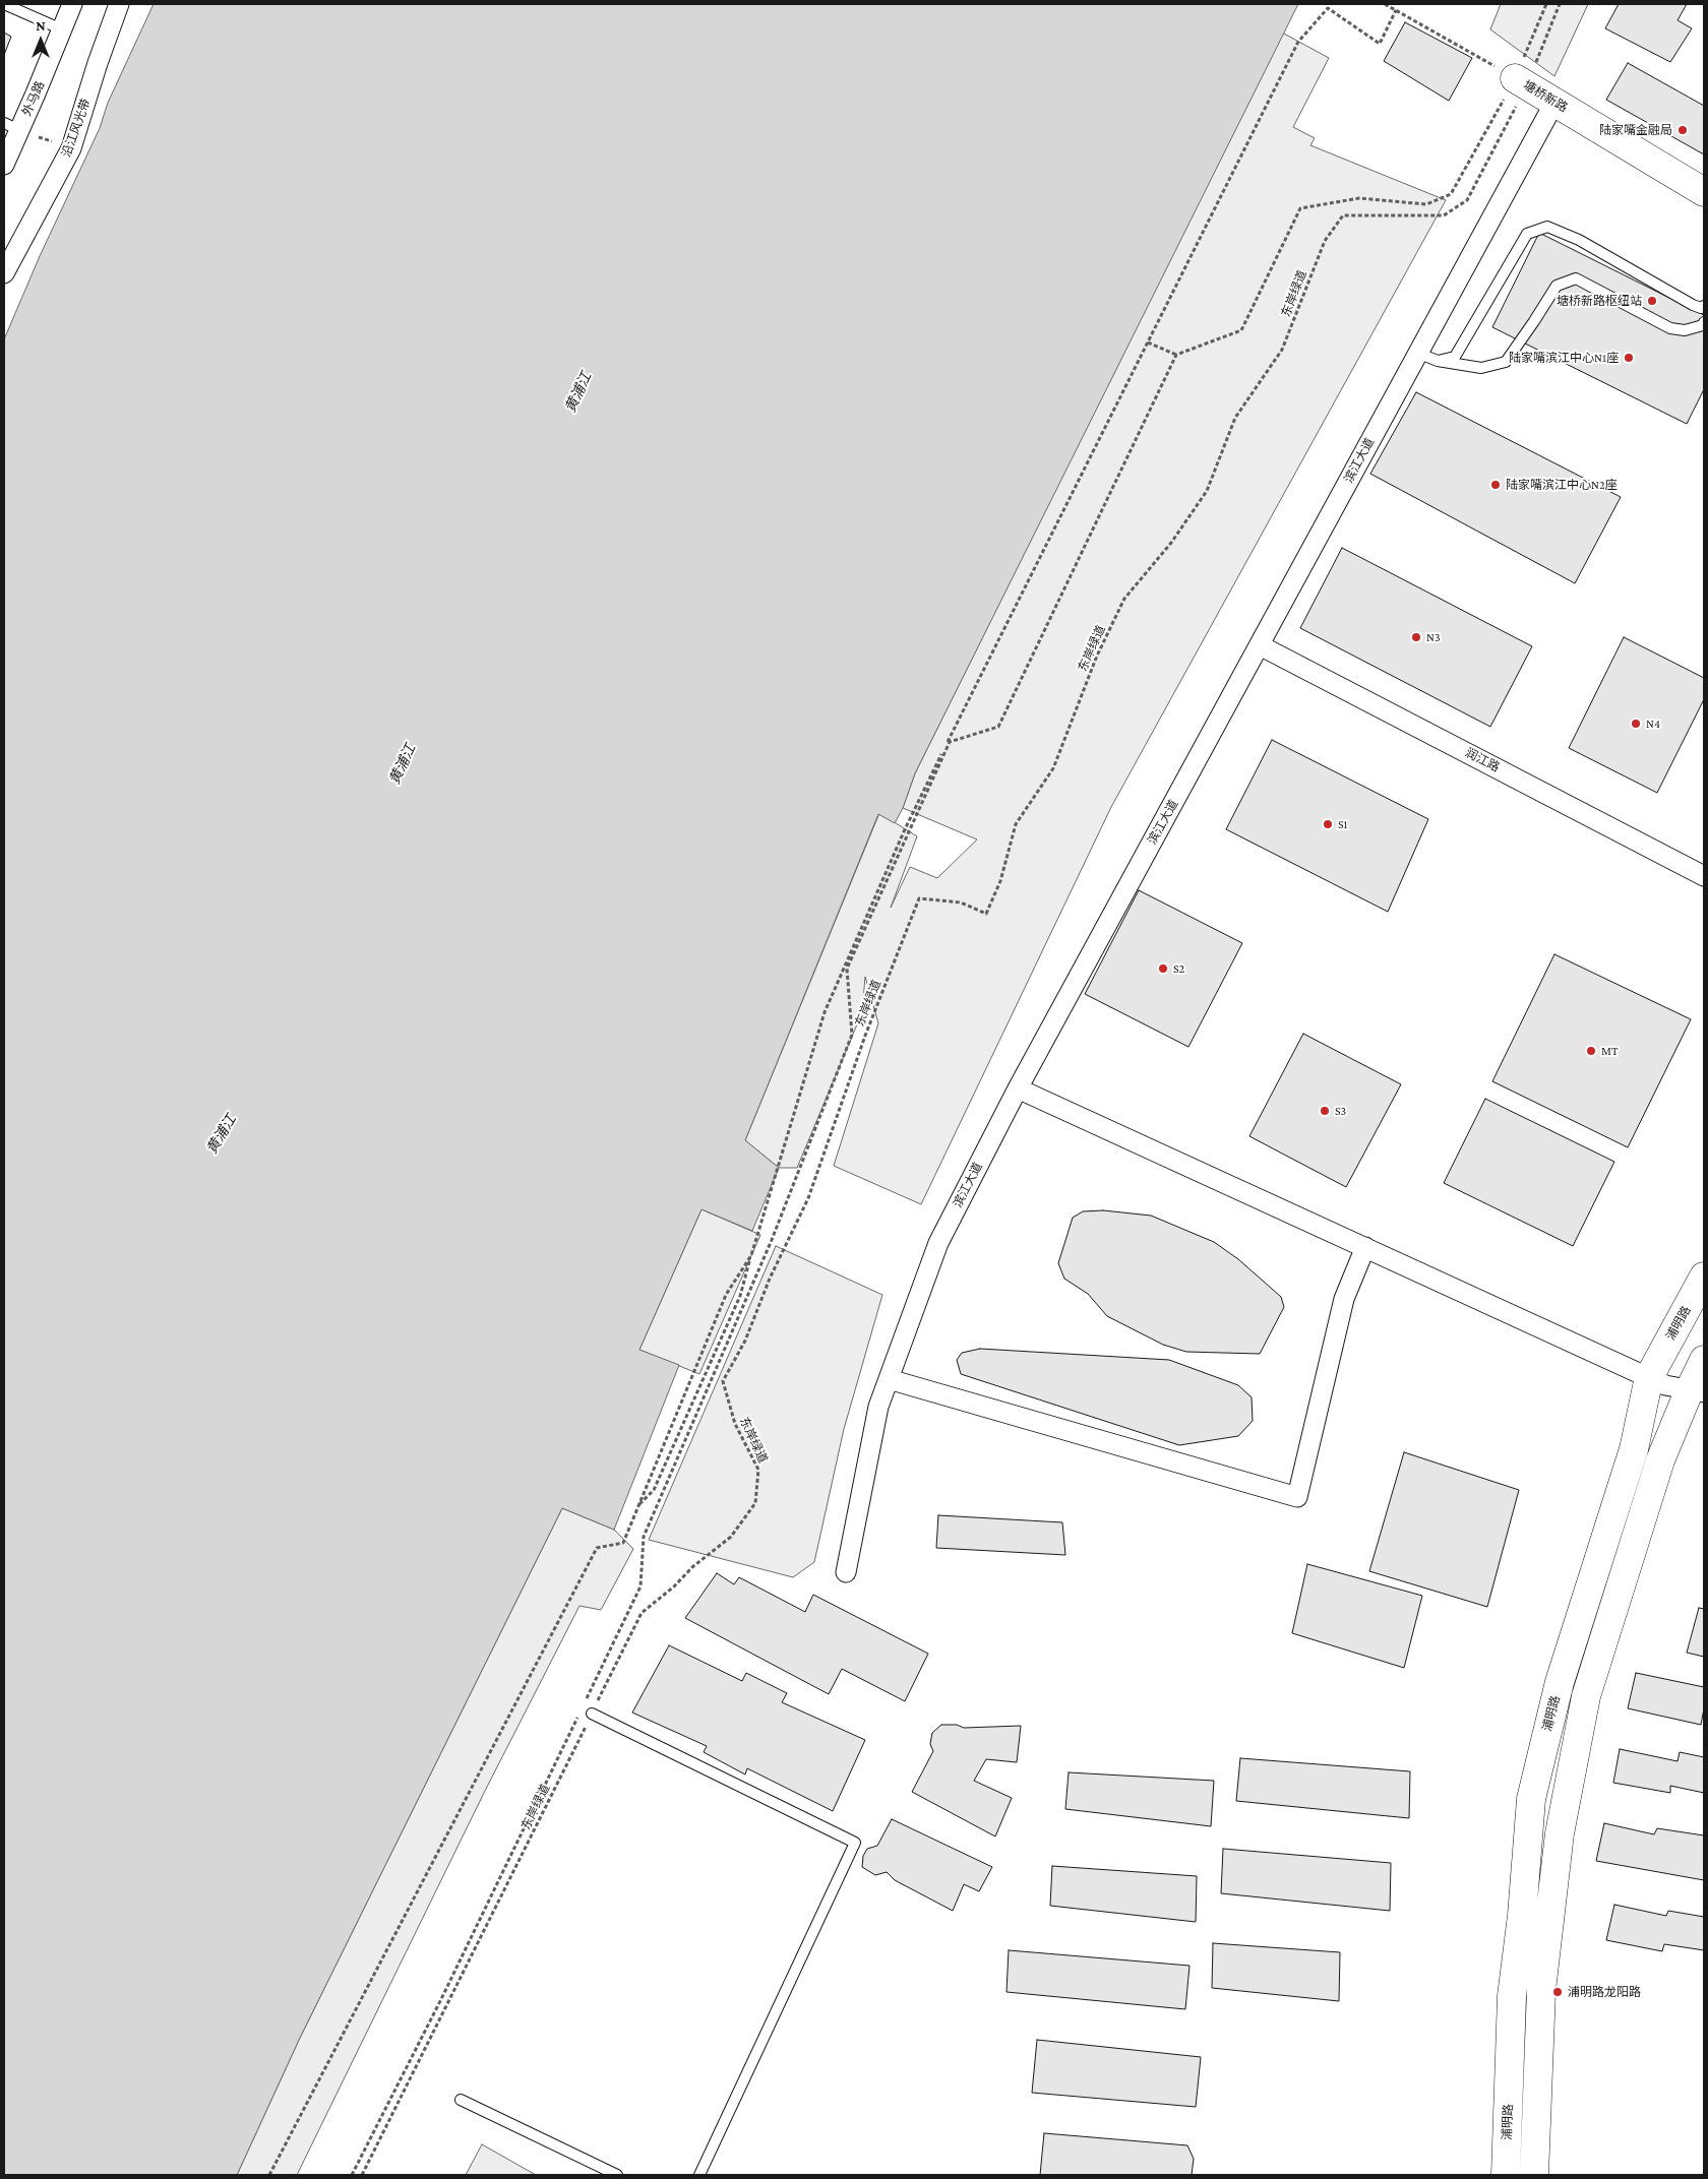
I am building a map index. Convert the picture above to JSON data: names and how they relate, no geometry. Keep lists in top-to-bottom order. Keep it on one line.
{"streets":{"main road":["塘桥新路","浦明路"],"street":["外马路","沿江风光带","滨江大道","润江路"],"path":["东岸绿道"]},"crossings":[["塘桥新路","东岸绿道"],["塘桥新路","滨江大道"],["滨江大道","润江路"]],"water":["黄浦江"],"places":["陆家嘴金融局","塘桥新路枢纽站","陆家嘴滨江中心N1座","陆家嘴滨江中心N2座","N3","N4","S1","S2","MT","S3","浦明路龙阳路"],"north":"top"}
